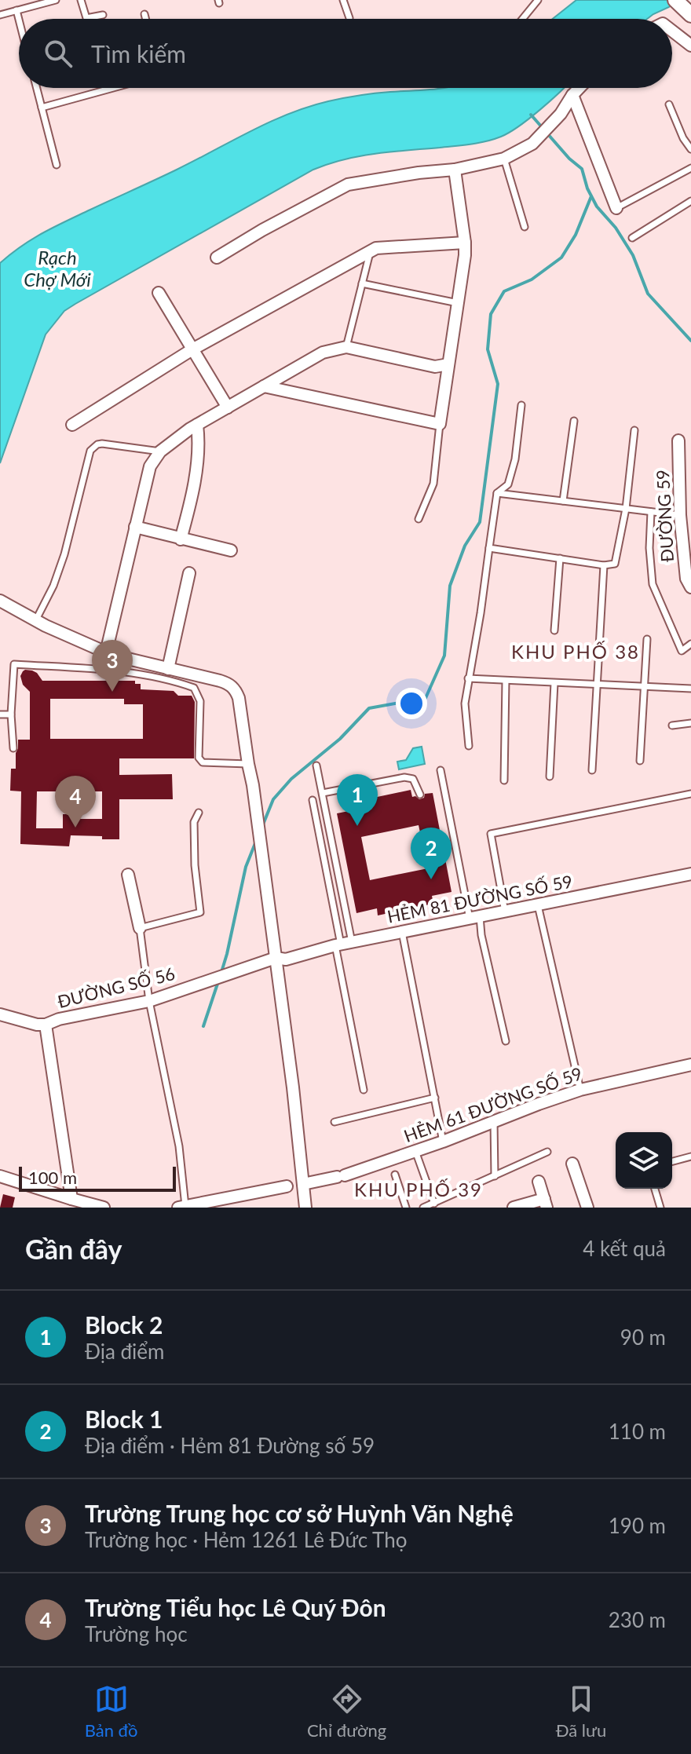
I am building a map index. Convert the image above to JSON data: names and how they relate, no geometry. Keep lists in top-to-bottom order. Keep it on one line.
{"streets":{"street":["ĐƯỜNG 59","HẺM 81 ĐƯỜNG SỐ 59","ĐƯỜNG SỐ 56","HẺM 61 ĐƯỜNG SỐ 59"]},"crossings":[["HẺM 81 ĐƯỜNG SỐ 59","ĐƯỜNG SỐ 56"]],"districts":["KHU PHỐ 38","KHU PHỐ 39"],"water":["Rạch Chợ Mới"],"scale_bar":"100 m","page":{"search":"Tìm kiếm","pins":["3","1","4","2"],"scale":"100 m","heading":["Gần đây","4 kết quả"],"list":[{"mark":"1","name":"Block 2","note":"Địa điểm","value":"90 m"},{"mark":"2","name":"Block 1","note":"Địa điểm · Hẻm 81 Đường số 59","value":"110 m"},{"mark":"3","name":"Trường Trung học cơ sở Huỳnh Văn Nghệ","note":"Trường học · Hẻm 1261 Lê Đức Thọ","value":"190 m"},{"mark":"4","name":"Trường Tiểu học Lê Quý Đôn","note":"Trường học","value":"230 m"}],"nav":["Bản đồ","Chỉ đường","Đã lưu"]}}
